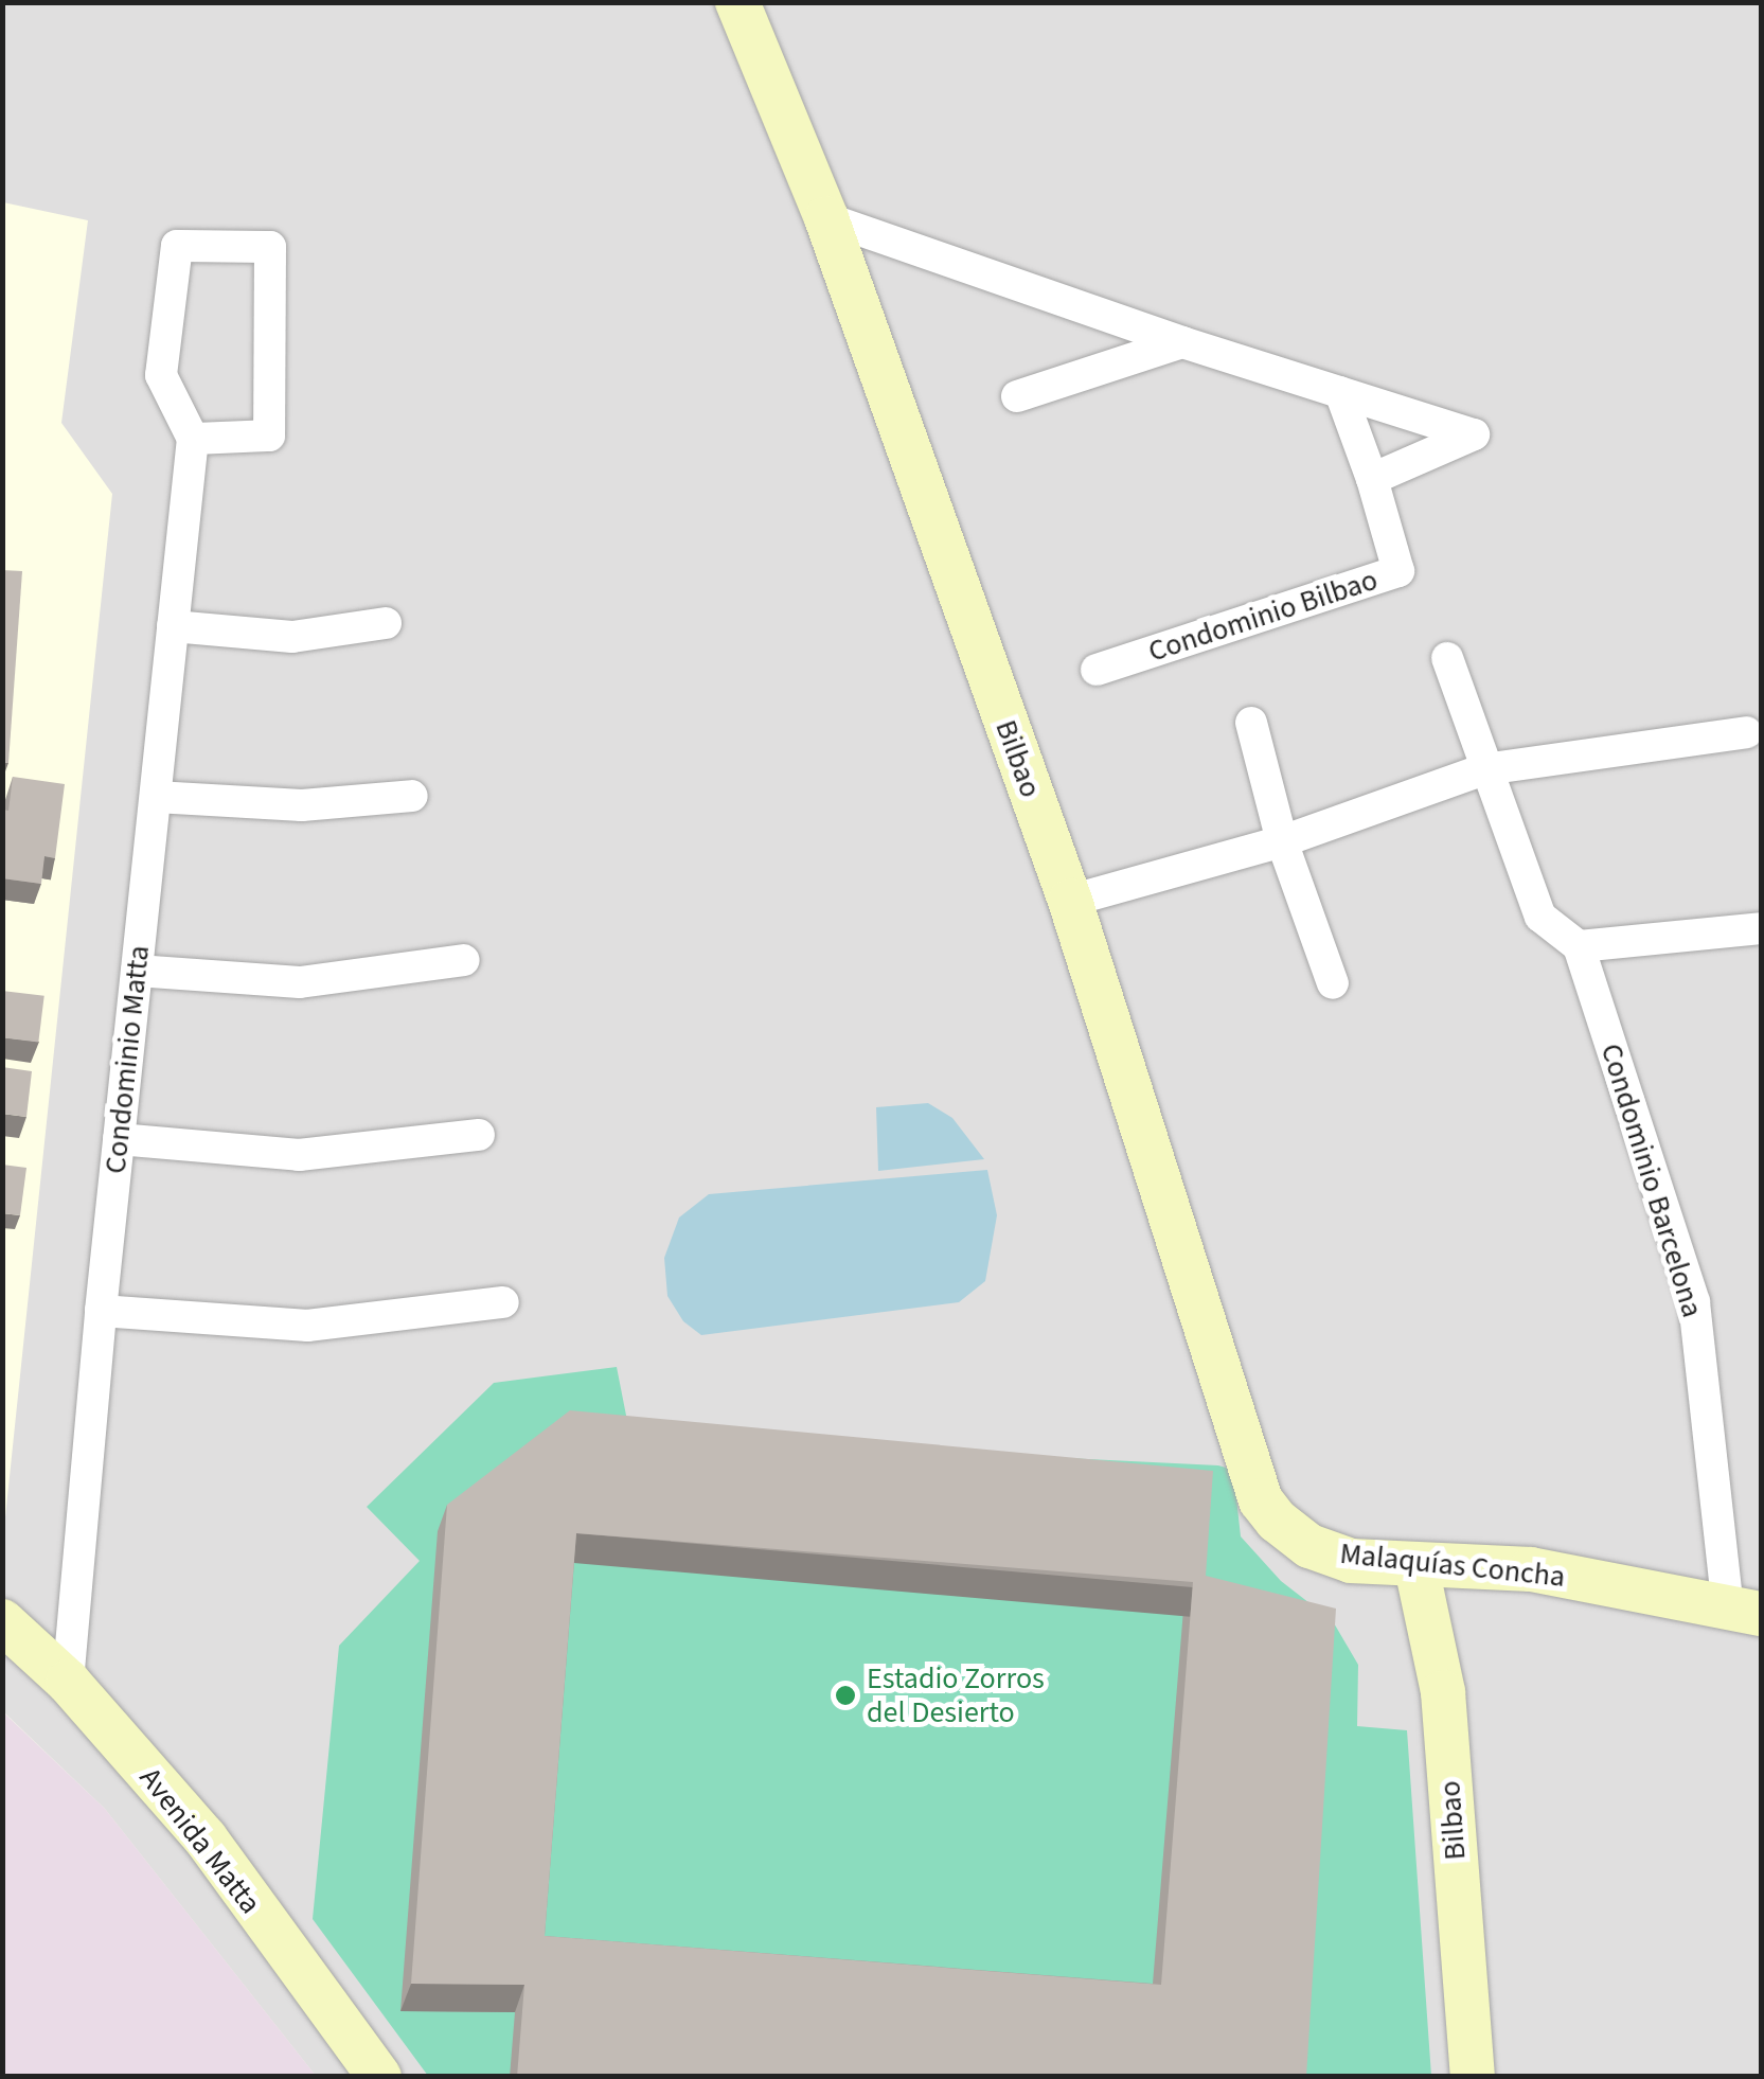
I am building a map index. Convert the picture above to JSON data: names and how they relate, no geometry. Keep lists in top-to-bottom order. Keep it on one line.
{"streets":{"street":["Condominio Bilbao","Bilbao","Condominio Matta","Condominio Barcelona","Malaquías Concha","Avenida Matta"]},"crossings":[["Bilbao","Malaquías Concha"],["Condominio Matta","Avenida Matta"],["Condominio Barcelona","Malaquías Concha"]],"places":["Estadio Zorros del Desierto"]}
